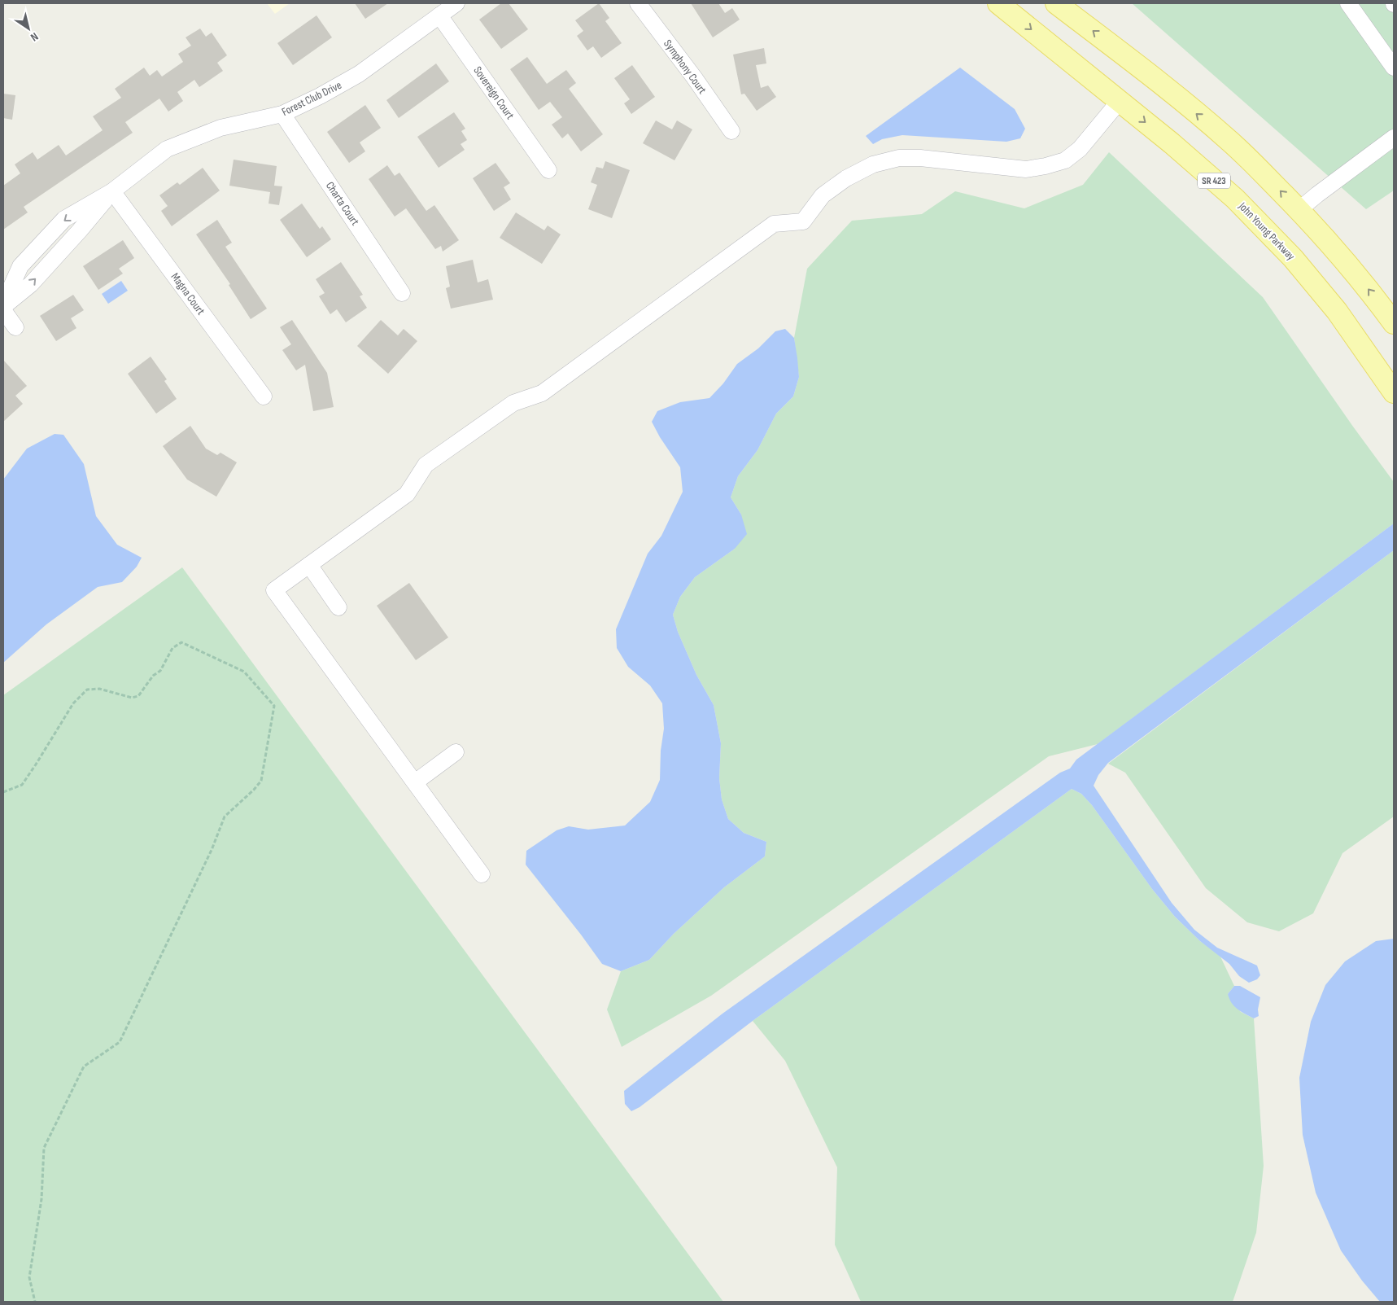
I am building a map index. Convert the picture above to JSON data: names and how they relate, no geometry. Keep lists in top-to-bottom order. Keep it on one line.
{"streets":{"main road":["SR 423","John Young Parkway"],"street":["Symphony Court","Sovereign Court","Forest Club Drive","Charta Court","Magna Court"]},"crossings":[["Sovereign Court","Forest Club Drive"],["Forest Club Drive","Charta Court"],["Forest Club Drive","Magna Court"]],"north":"bottom right"}
